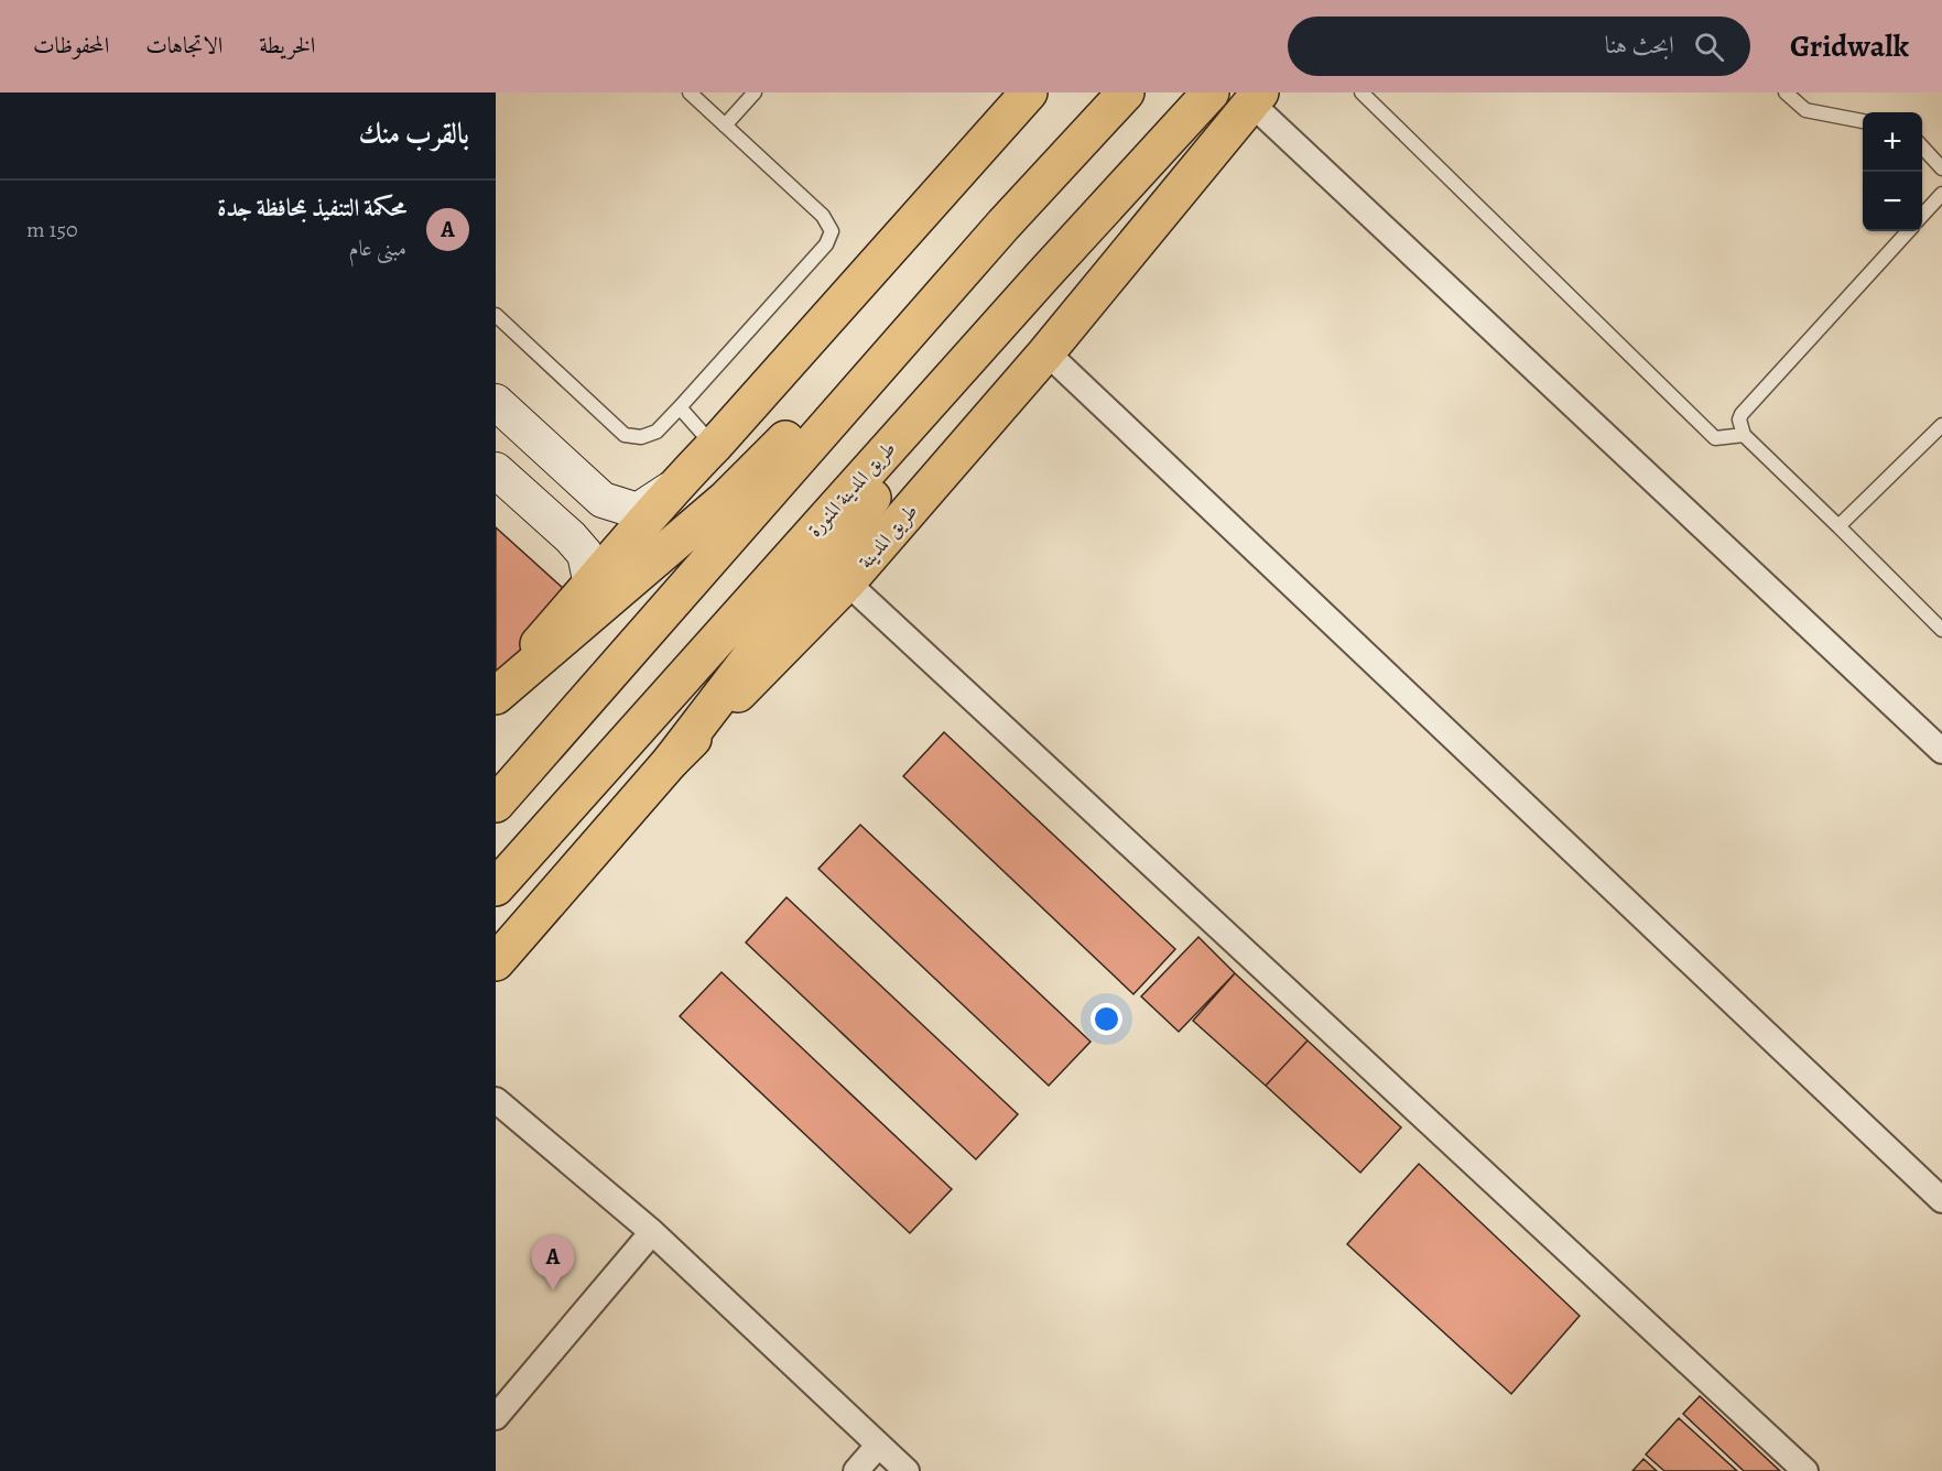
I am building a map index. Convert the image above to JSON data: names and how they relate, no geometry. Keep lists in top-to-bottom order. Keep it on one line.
{"streets":{"main road":["طريق المدينة المنورة","طريق المدينة"]},"page":{"header":"Gridwalk","search":"ابحث هنا","nav":["الخريطة","الاتجاهات","المحفوظات"],"heading":"بالقرب منك","map_buttons":["+","−"],"list":[{"mark":"A","name":"محكمة التنفيذ بمحافظة جدة","note":"مبنى عام","value":"150 m"}],"pins":"A"}}
